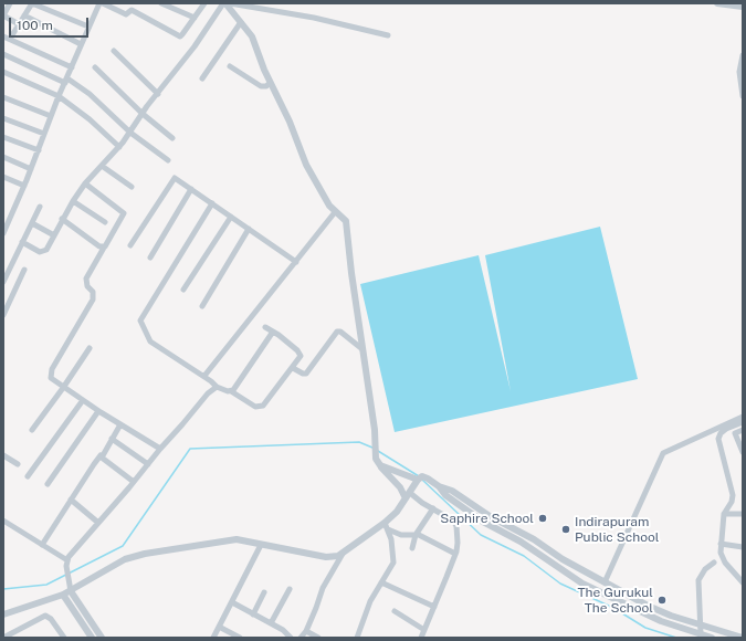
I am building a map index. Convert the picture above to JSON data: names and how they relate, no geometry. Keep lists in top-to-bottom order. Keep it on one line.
{"places":["Saphire School","Indirapuram Public School","The Gurukul The School"],"scale_bar":"100 m"}
